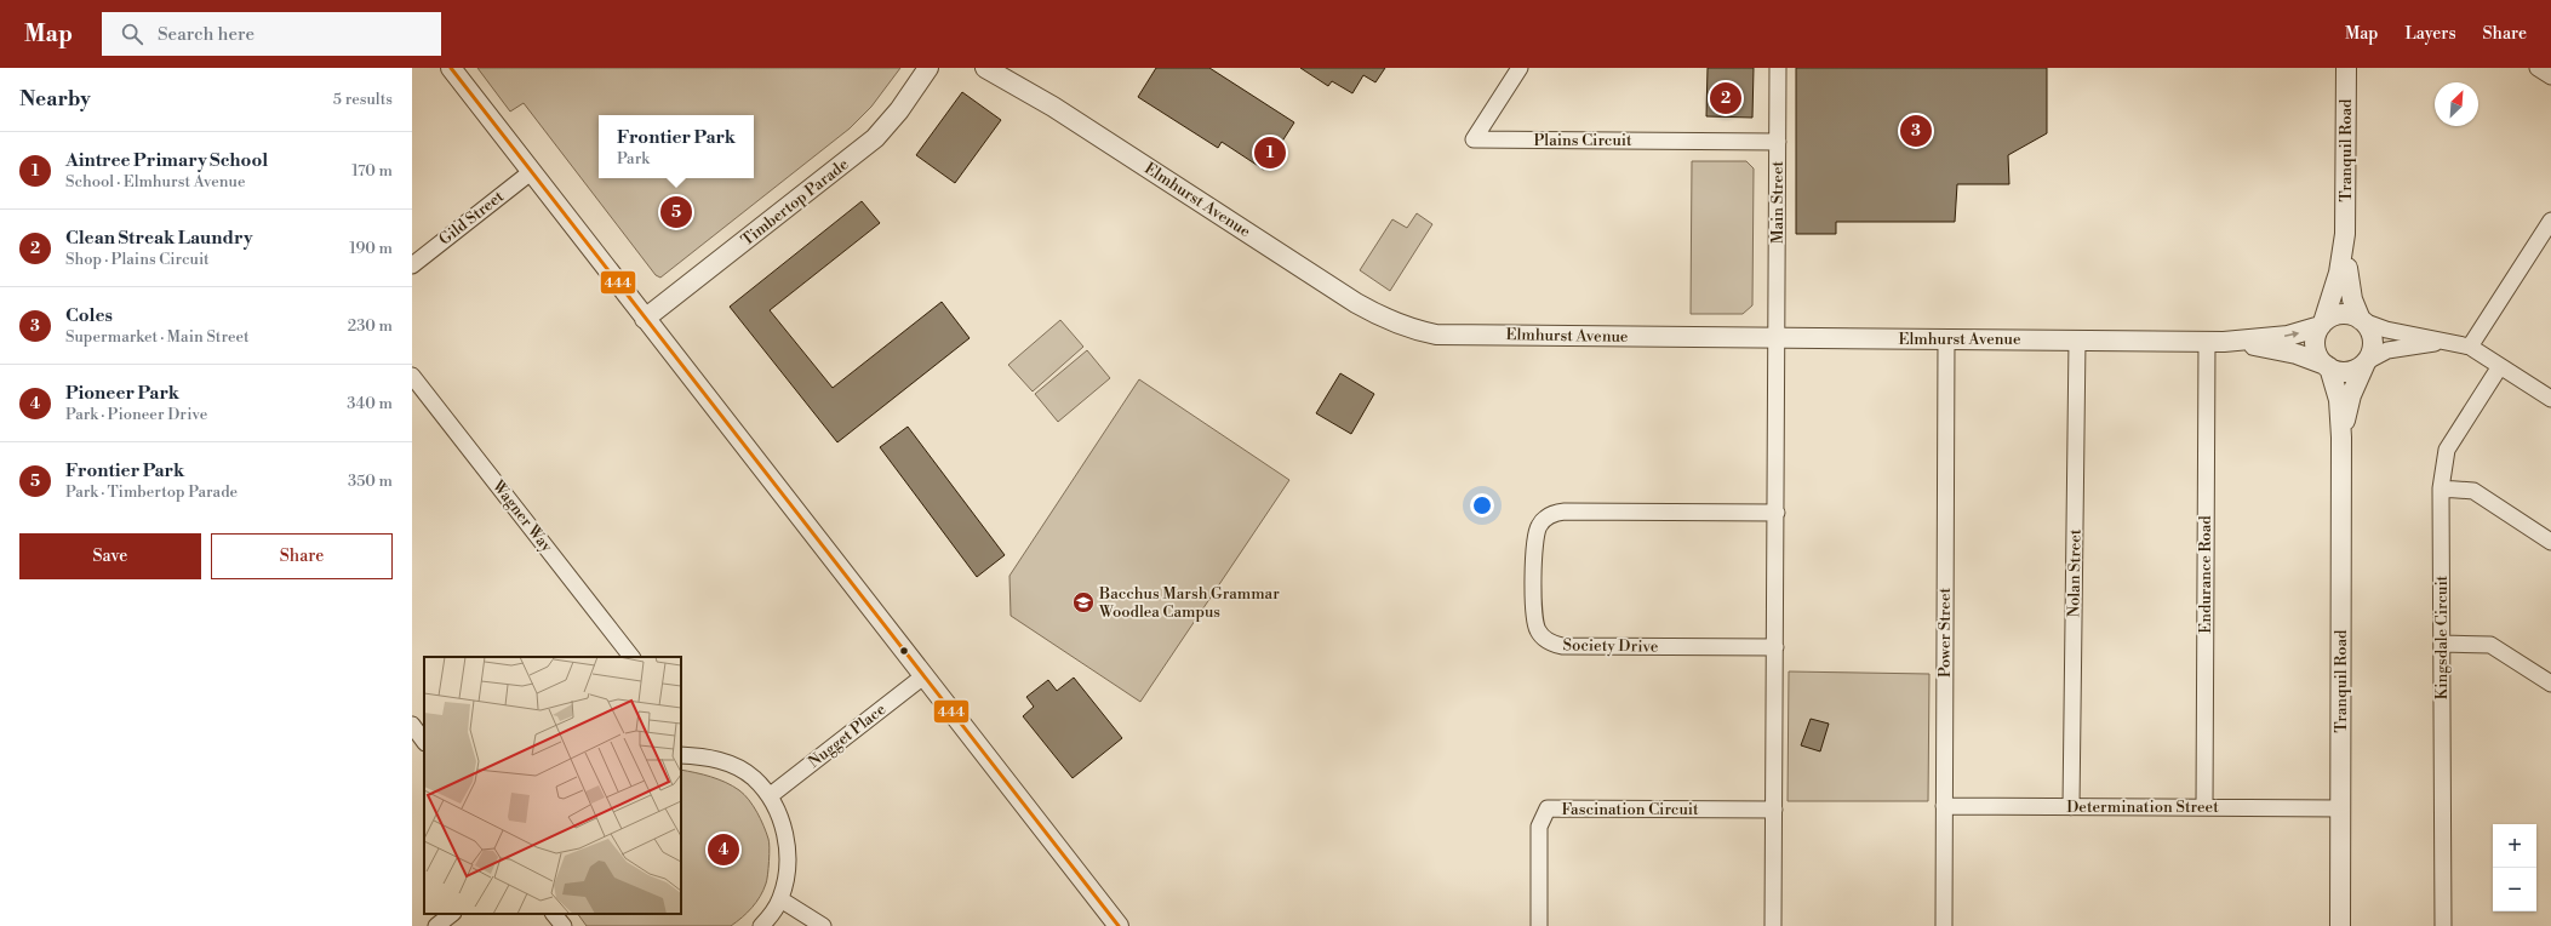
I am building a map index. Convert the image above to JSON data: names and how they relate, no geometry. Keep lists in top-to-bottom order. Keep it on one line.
{"streets":{"street":["Plains Circuit","Tranquil Road","Elmhurst Avenue","Timbertop Parade","Main Street","Gild Street","Wagner Way","Nolan Street","Endurance Road","Power Street","Kingsdale Circuit","Society Drive","Nugget Place","Determination Street","Fascination Circuit"]},"crossings":[["Plains Circuit","Main Street"],["Tranquil Road","Elmhurst Avenue"],["Tranquil Road","Determination Street"],["Elmhurst Avenue","Main Street"],["Elmhurst Avenue","Nolan Street"],["Elmhurst Avenue","Endurance Road"],["Elmhurst Avenue","Power Street"],["Main Street","Society Drive"],["Main Street","Fascination Circuit"],["Nolan Street","Determination Street"],["Endurance Road","Determination Street"],["Power Street","Determination Street"]],"places":{"school or university":["Bacchus Marsh Grammar Woodlea Campus"]},"lines":["transit line 444"],"north":"top right","page":{"header":"Map","search":"Search here","nav":["Map","Layers","Share"],"heading":["Nearby","5 results"],"pins":["2","3","1","5","4"],"popup":["Frontier Park","Park"],"list":[{"mark":"1","name":"Aintree Primary School","note":"School · Elmhurst Avenue","value":"170 m"},{"mark":"2","name":"Clean Streak Laundry","note":"Shop · Plains Circuit","value":"190 m"},{"mark":"3","name":"Coles","note":"Supermarket · Main Street","value":"230 m"},{"mark":"4","name":"Pioneer Park","note":"Park · Pioneer Drive","value":"340 m"},{"mark":"5","name":"Frontier Park","note":"Park · Timbertop Parade","value":"350 m"}],"buttons":["Save","Share"],"map_buttons":["+","−"]}}
